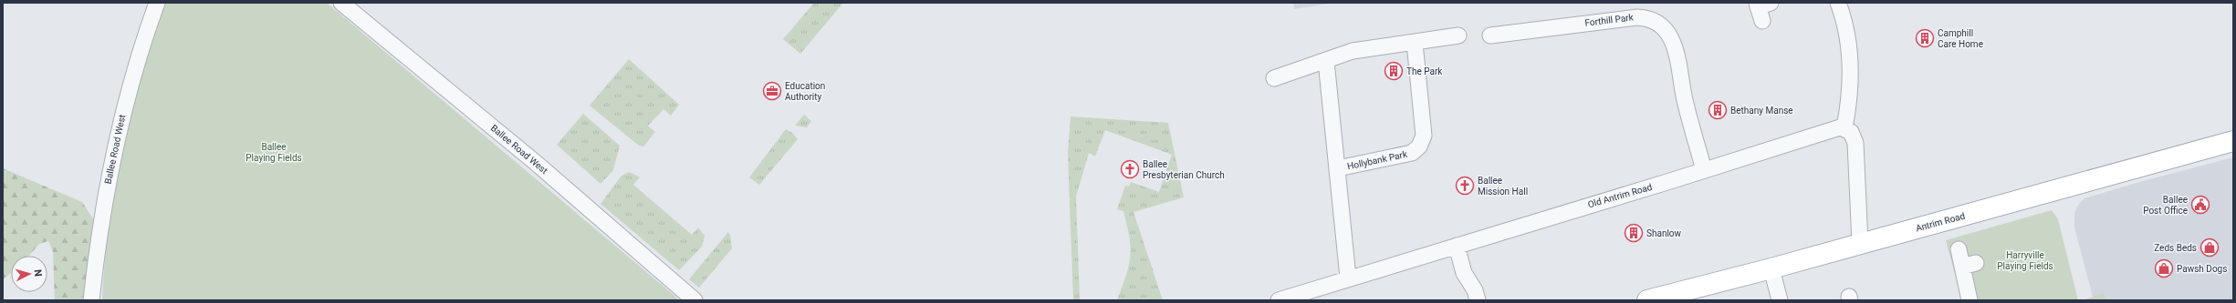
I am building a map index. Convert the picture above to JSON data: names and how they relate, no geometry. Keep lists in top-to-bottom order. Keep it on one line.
{"streets":{"main road":["Antrim Road"],"street":["Forthill Park","Ballee Road West","Hollybank Park","Old Antrim Road"]},"crossings":[["Forthill Park","Old Antrim Road"],["Hollybank Park","Old Antrim Road"]],"parks":["Ballee Playing Fields","Harryville Playing Fields"],"places":{"building":["Camphill Care Home","The Park","Bethany Manse","Shanlow"],"office":["Education Authority"],"church":["Ballee Presbyterian Church","Ballee Mission Hall"],"public building":["Ballee Post Office"],"shop":["Zeds Beds","Pawsh Dogs"]},"north":"right"}
